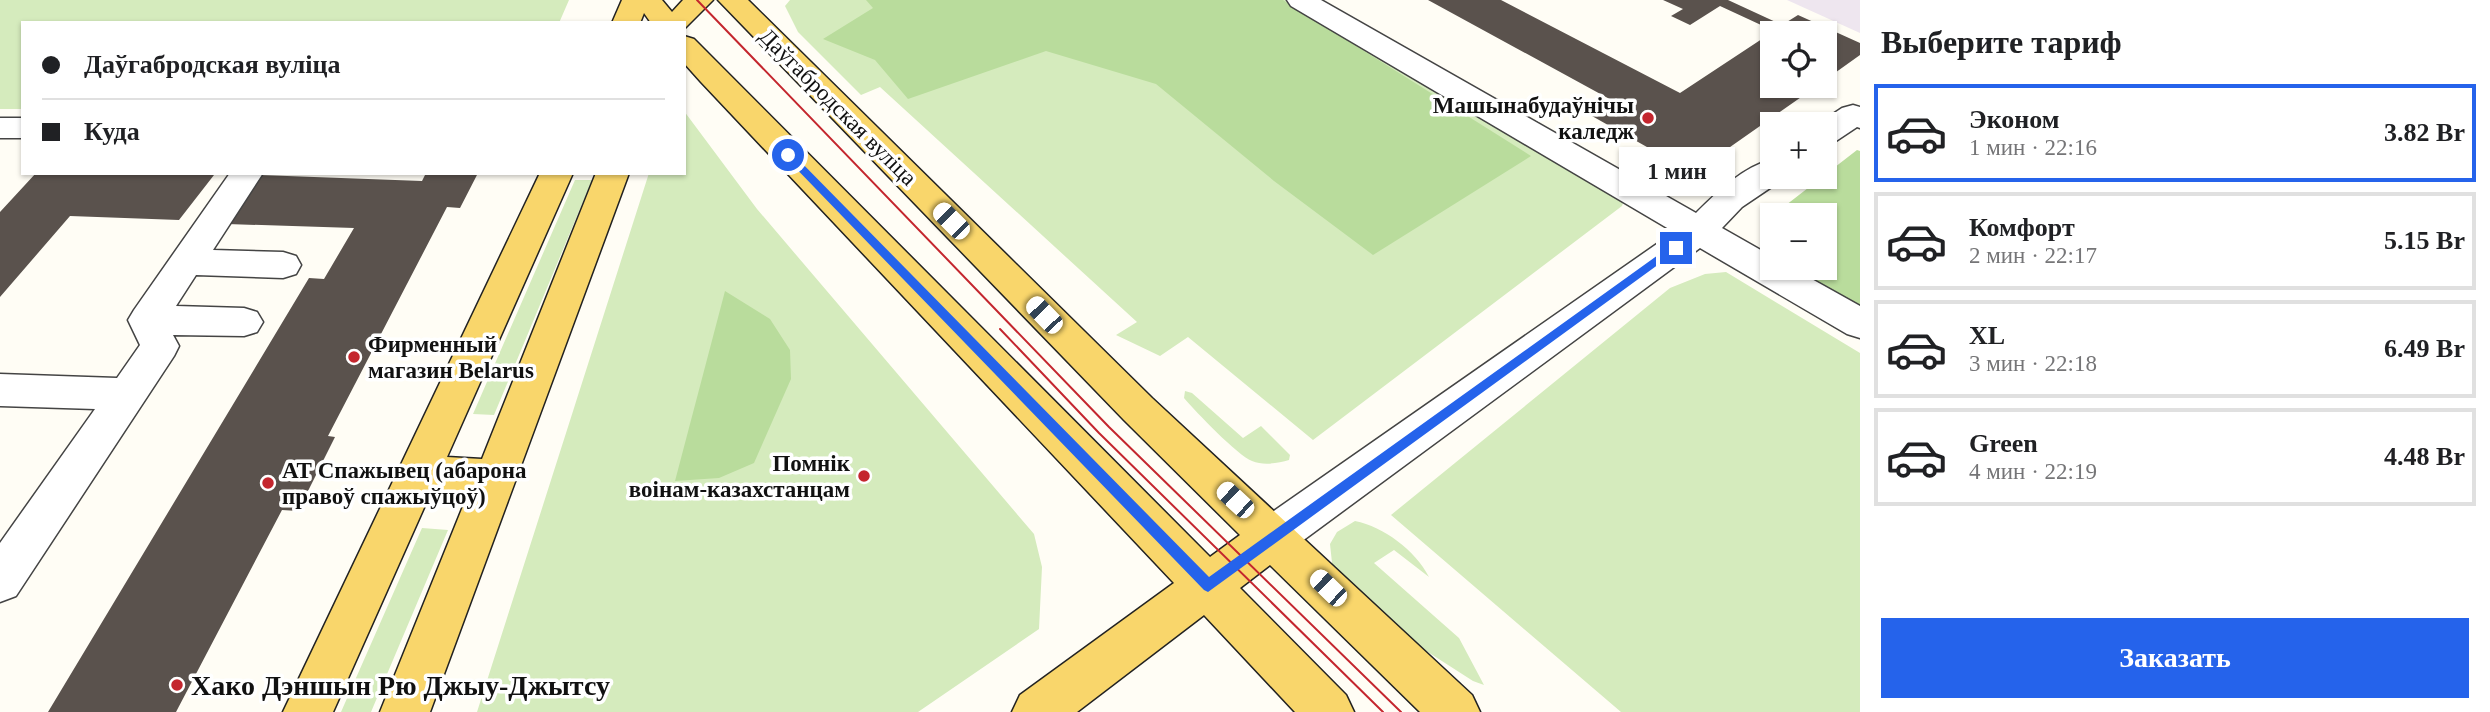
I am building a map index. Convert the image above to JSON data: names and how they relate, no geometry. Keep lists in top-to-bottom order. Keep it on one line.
{"streets":{"main road":["Даўгабродская вуліца"]},"places":["Машынабудаўнічы каледж","Фирменный магазин Belarus","Помнік воінам-казахстанцам","АТ Спажывец (абарона правоў спажыўцоў)","Хако Дэншын Рю Джыу-Джытсу"],"page":{"heading":"Выберите тариф","map_buttons":["+","−"],"banner":["Даўгабродская вуліца","Куда"],"list":[{"name":"Эконом","note":"1 мин · 22:16","value":"3.82 Br"},{"name":"Комфорт","note":"2 мин · 22:17","value":"5.15 Br"},{"name":"XL","note":"3 мин · 22:18","value":"6.49 Br"},{"name":"Green","note":"4 мин · 22:19","value":"4.48 Br"}],"bubble":"1 мин","buttons":"Заказать"}}
